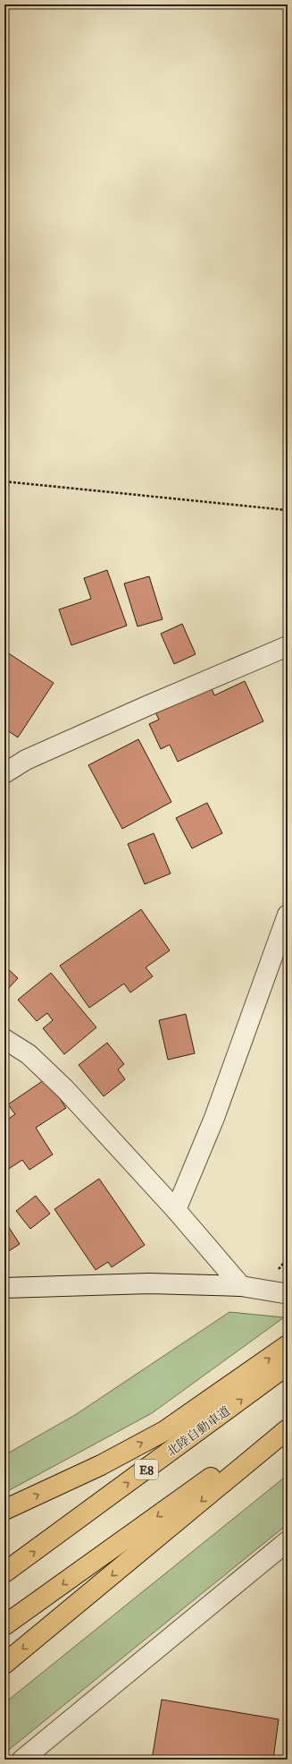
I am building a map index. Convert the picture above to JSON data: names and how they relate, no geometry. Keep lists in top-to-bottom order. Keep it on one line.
{"streets":{"highway":["北陸自動車道","E8"]}}
